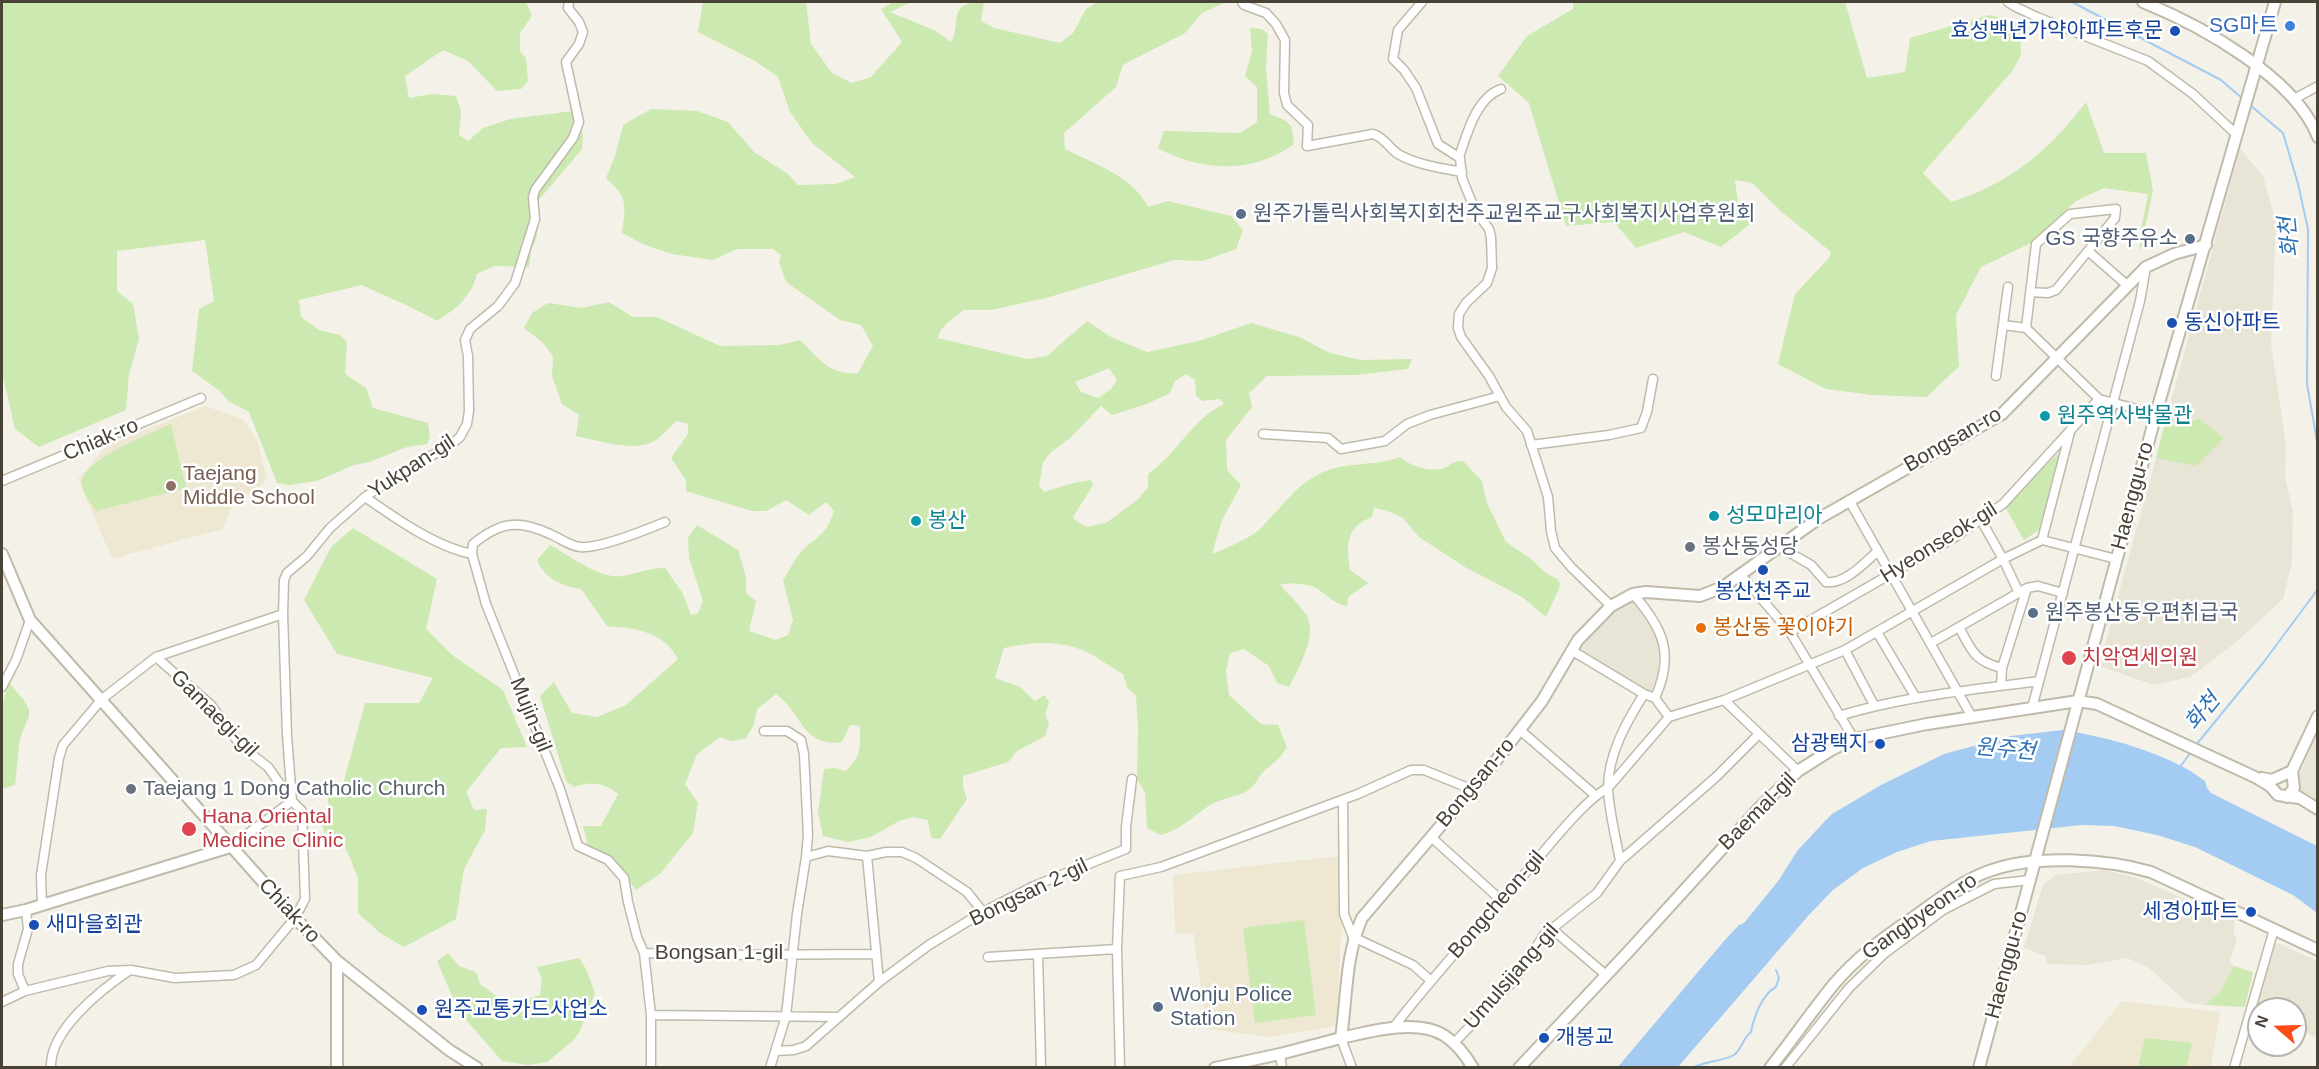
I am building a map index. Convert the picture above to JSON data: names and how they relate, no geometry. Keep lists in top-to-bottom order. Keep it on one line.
{"streets":{"street":["Chiak-ro","Bongsan-ro","Yukpan-gil","Haenggu-ro","Hyeonseok-gil","Gamaegi-gil","Mujin-gil","Baemal-gil","Bongsan 2-gil","Bongcheon-gil","Gangbyeon-ro","Bongsan 1-gil","Umulsijang-gil"]},"crossings":[["Chiak-ro","Gamaegi-gil"],["Bongsan-ro","Haenggu-ro"],["Bongsan-ro","Bongcheon-gil"],["Yukpan-gil","Gamaegi-gil"],["Haenggu-ro","Baemal-gil"],["Haenggu-ro","Gangbyeon-ro"],["Mujin-gil","Bongsan 1-gil"],["Bongsan 2-gil","Bongsan 1-gil"]],"water":["화천","원주천"],"places":["SG마트","효성백년가약아파트후문","원주가톨릭사회복지회천주교원주교구사회복지사업후원회","GS 국향주유소","동신아파트","원주역사박물관","Taejang Middle School","성모마리아","봉산","봉산동성당","봉산천주교","원주봉산동우편취급국","봉산동 꽃이야기","치악연세의원","삼광택지","Taejang 1 Dong Catholic Church","Hana Oriental Medicine Clinic","세경아파트","새마을회관","Wonju Police Station","원주교통카드사업소","개봉교"],"north":"left"}
